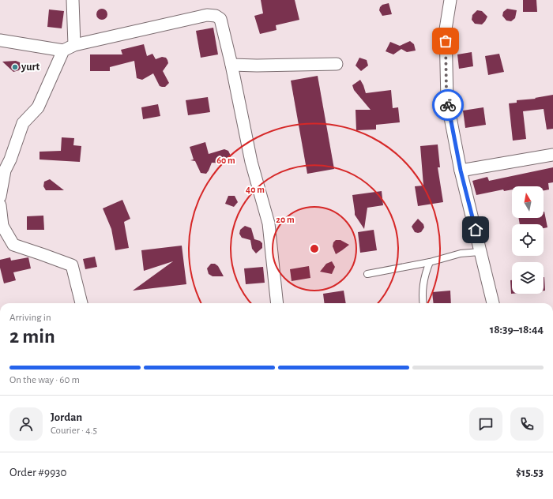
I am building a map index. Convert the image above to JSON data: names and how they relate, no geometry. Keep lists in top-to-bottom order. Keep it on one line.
{"places":["yurt"],"north":"top","page":{"heading":["2 min","Arriving in","18:39–18:44"],"panel":["Jordan","Courier · 4.5","Order #9930","$15.53"],"bar":"On the way · 60 m"},"rings":["60 m","40 m","20 m"]}
